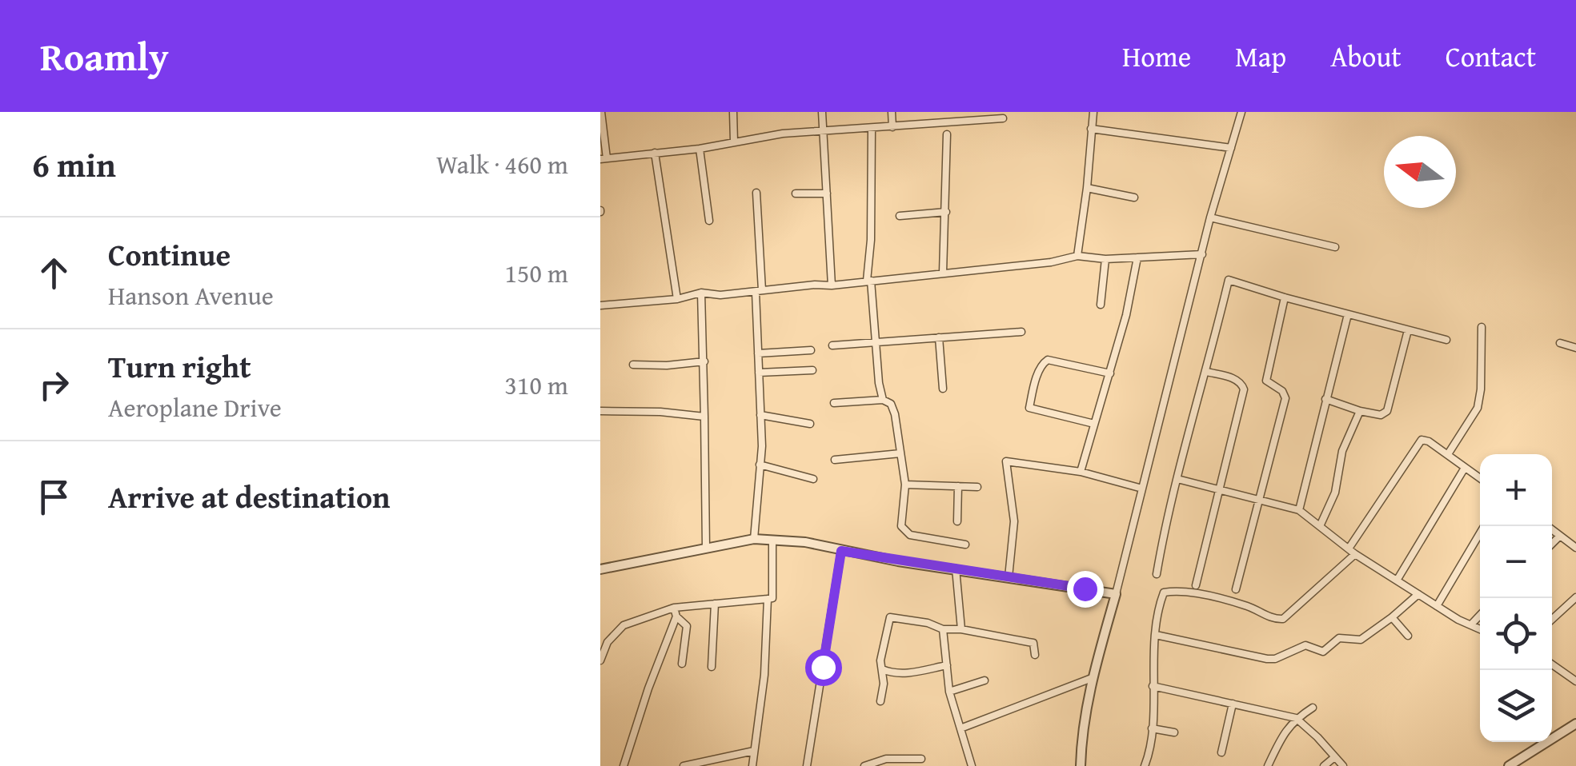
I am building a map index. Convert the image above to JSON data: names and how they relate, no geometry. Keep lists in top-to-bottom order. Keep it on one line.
{"north":"left","page":{"header":"Roamly","nav":["Home","Map","About","Contact"],"heading":["6 min","Walk · 460 m"],"list":[["Continue","Hanson Avenue","150 m"],["Turn right","Aeroplane Drive","310 m"],"Arrive at destination"],"map_buttons":["+","−"]}}
